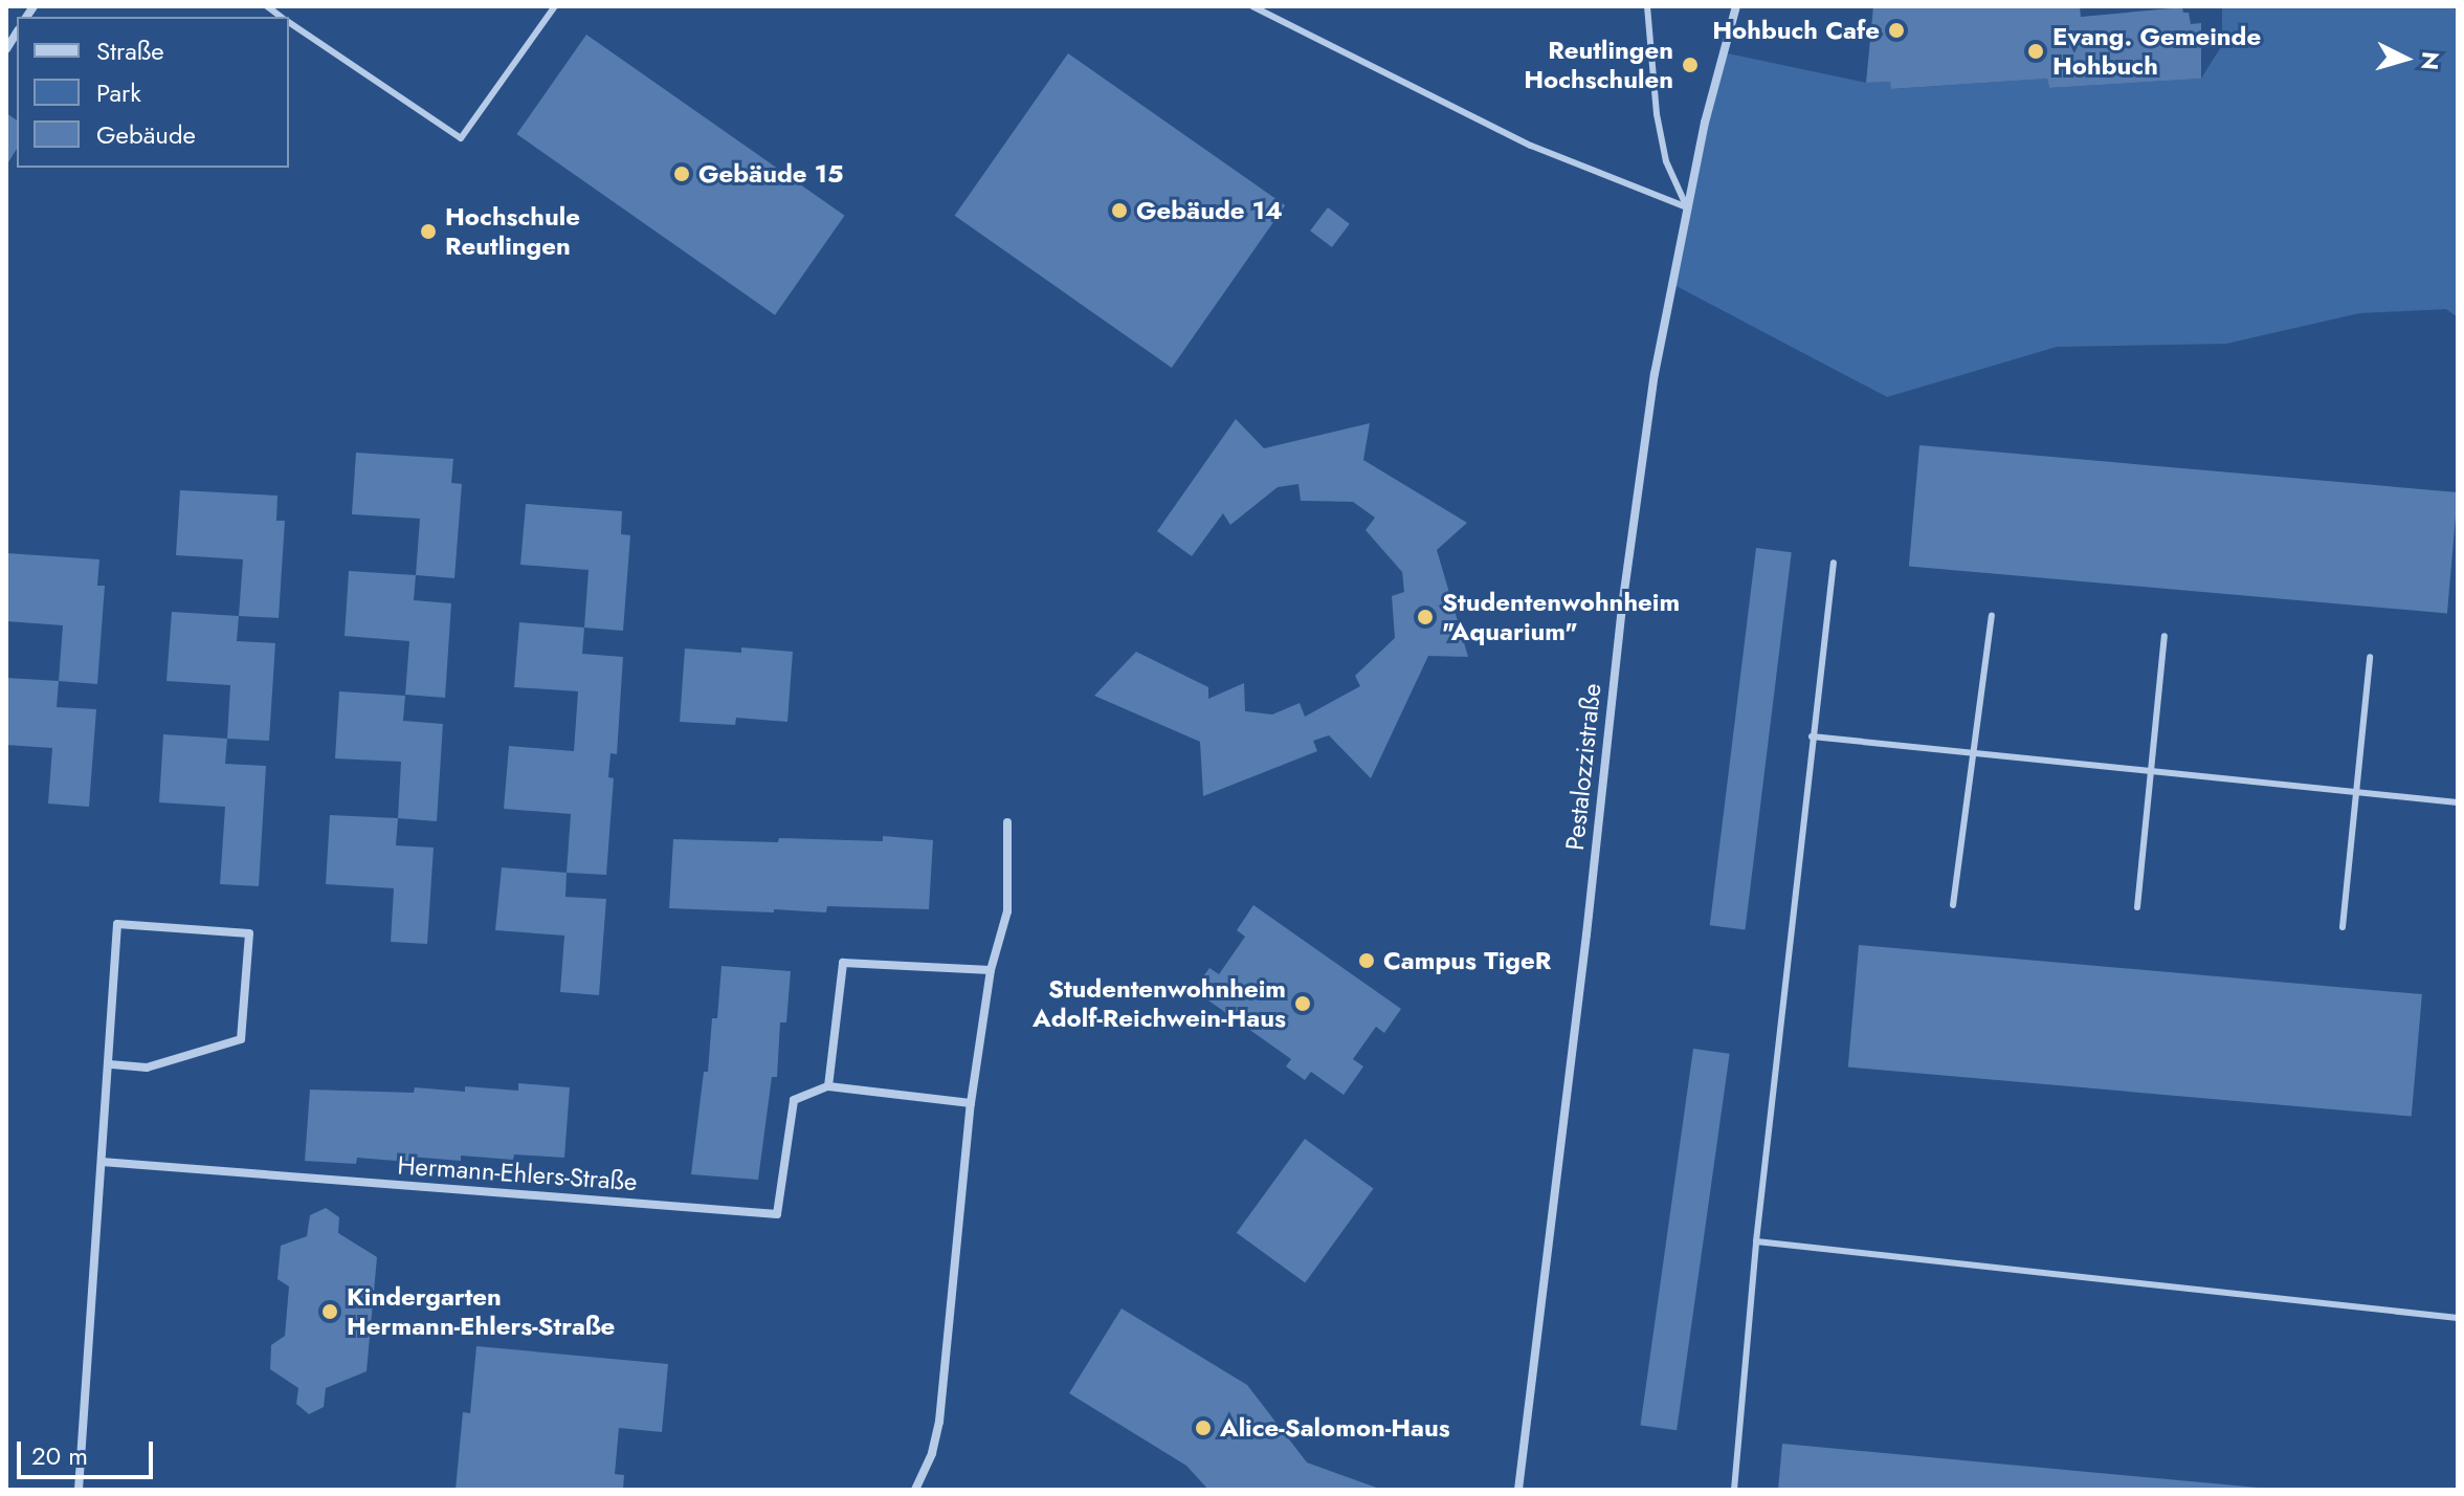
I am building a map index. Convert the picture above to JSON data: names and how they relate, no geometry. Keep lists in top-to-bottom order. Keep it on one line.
{"streets":{"street":["Pestalozzistraße","Hermann-Ehlers-Straße"]},"places":["Hohbuch Cafe","Evang. Gemeinde Hohbuch","Reutlingen Hochschulen","Gebäude 15","Gebäude 14","Hochschule Reutlingen","Studentenwohnheim \"Aquarium\"","Campus TigeR","Studentenwohnheim Adolf-Reichwein-Haus","Kindergarten Hermann-Ehlers-Straße","Alice-Salomon-Haus"],"legend":["Straße","Park","Gebäude"],"scale_bar":"20 m","north":"right"}
